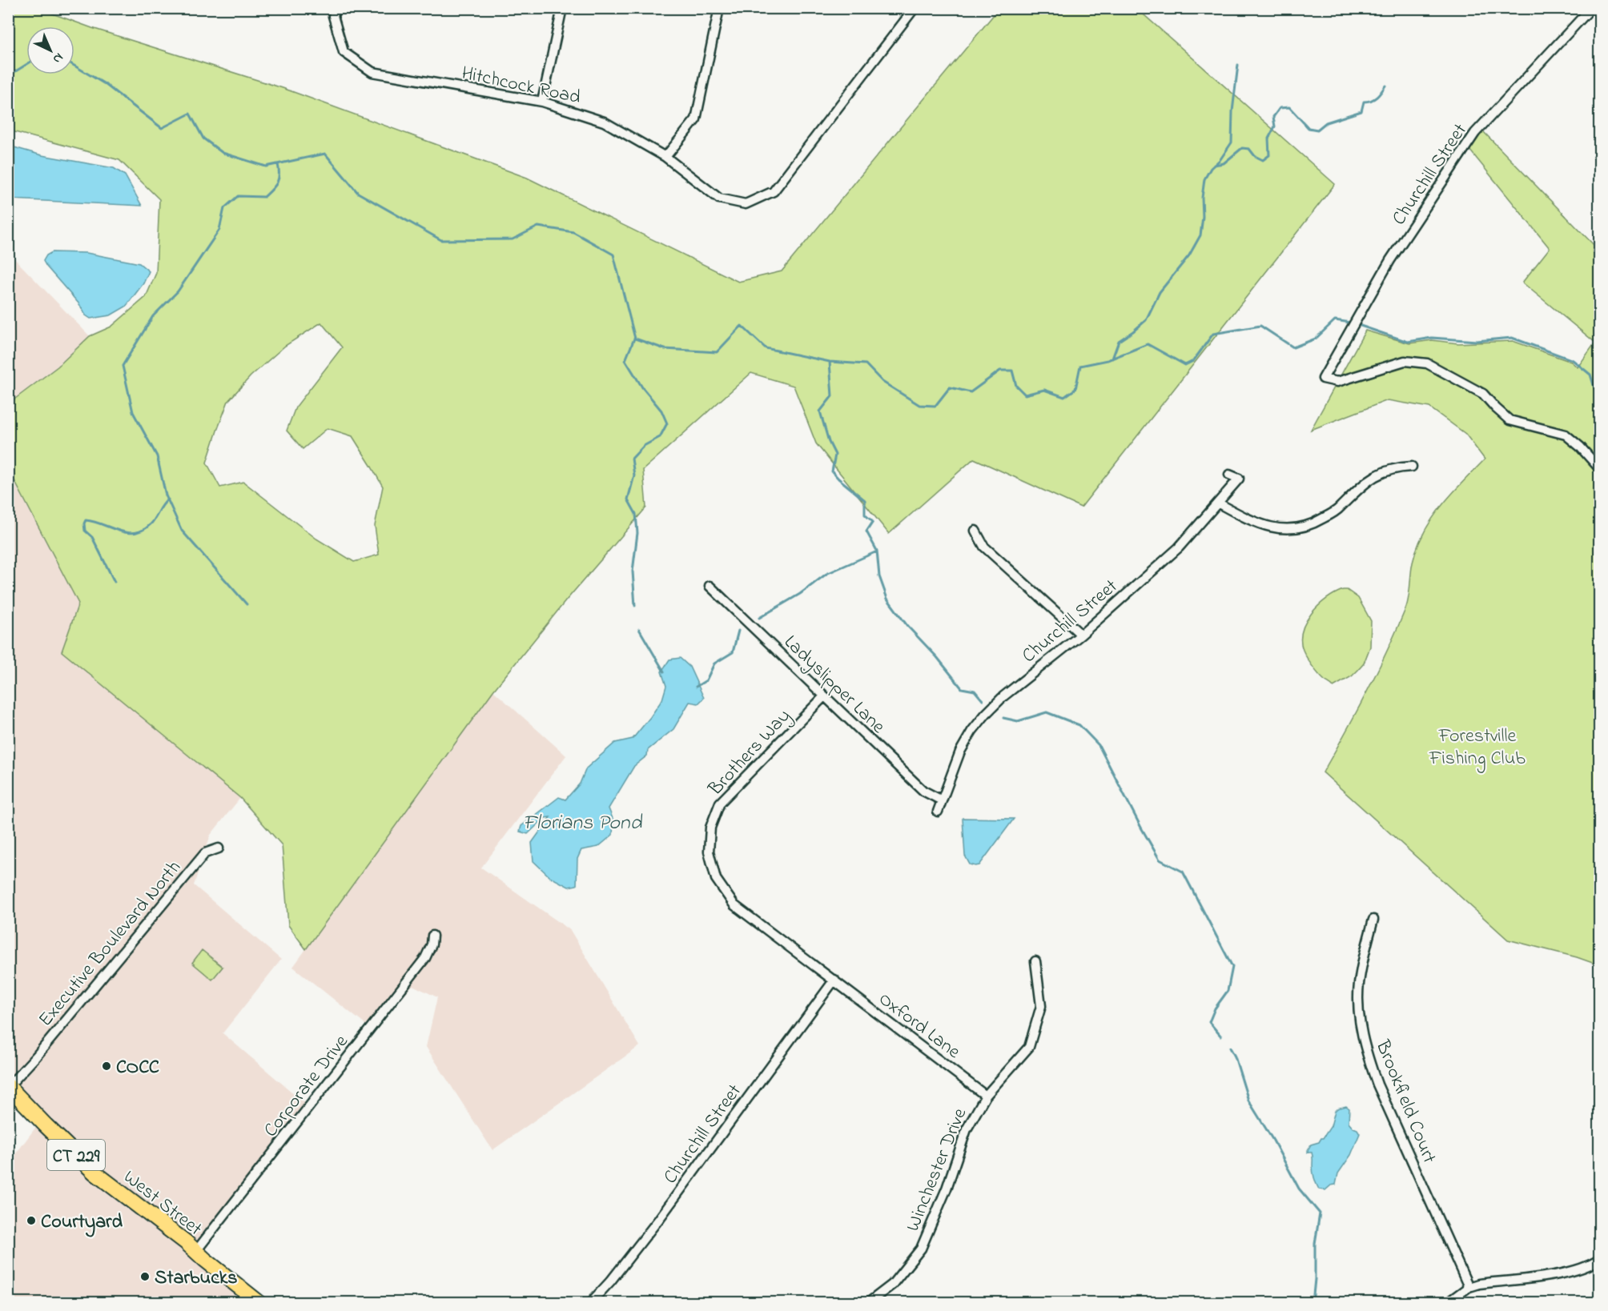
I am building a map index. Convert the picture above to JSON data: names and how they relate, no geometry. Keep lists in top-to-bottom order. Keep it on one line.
{"streets":{"main road":["CT 229","West Street"],"street":["Hitchcock Road","Churchill Street","Ladyslipper Lane","Brothers Way","Executive Boulevard North","Oxford Lane","Corporate Drive","Brookfield Court","Winchester Drive"]},"crossings":[["Churchill Street","Ladyslipper Lane"],["Churchill Street","Brothers Way"],["Churchill Street","Oxford Lane"],["Ladyslipper Lane","Brothers Way"],["Brothers Way","Oxford Lane"],["Executive Boulevard North","West Street"],["Oxford Lane","Winchester Drive"],["Corporate Drive","West Street"]],"water":["Florians Pond"],"parks":["Forestville Fishing Club"],"places":["COCC","Courtyard","Starbucks"],"north":"bottom right"}
